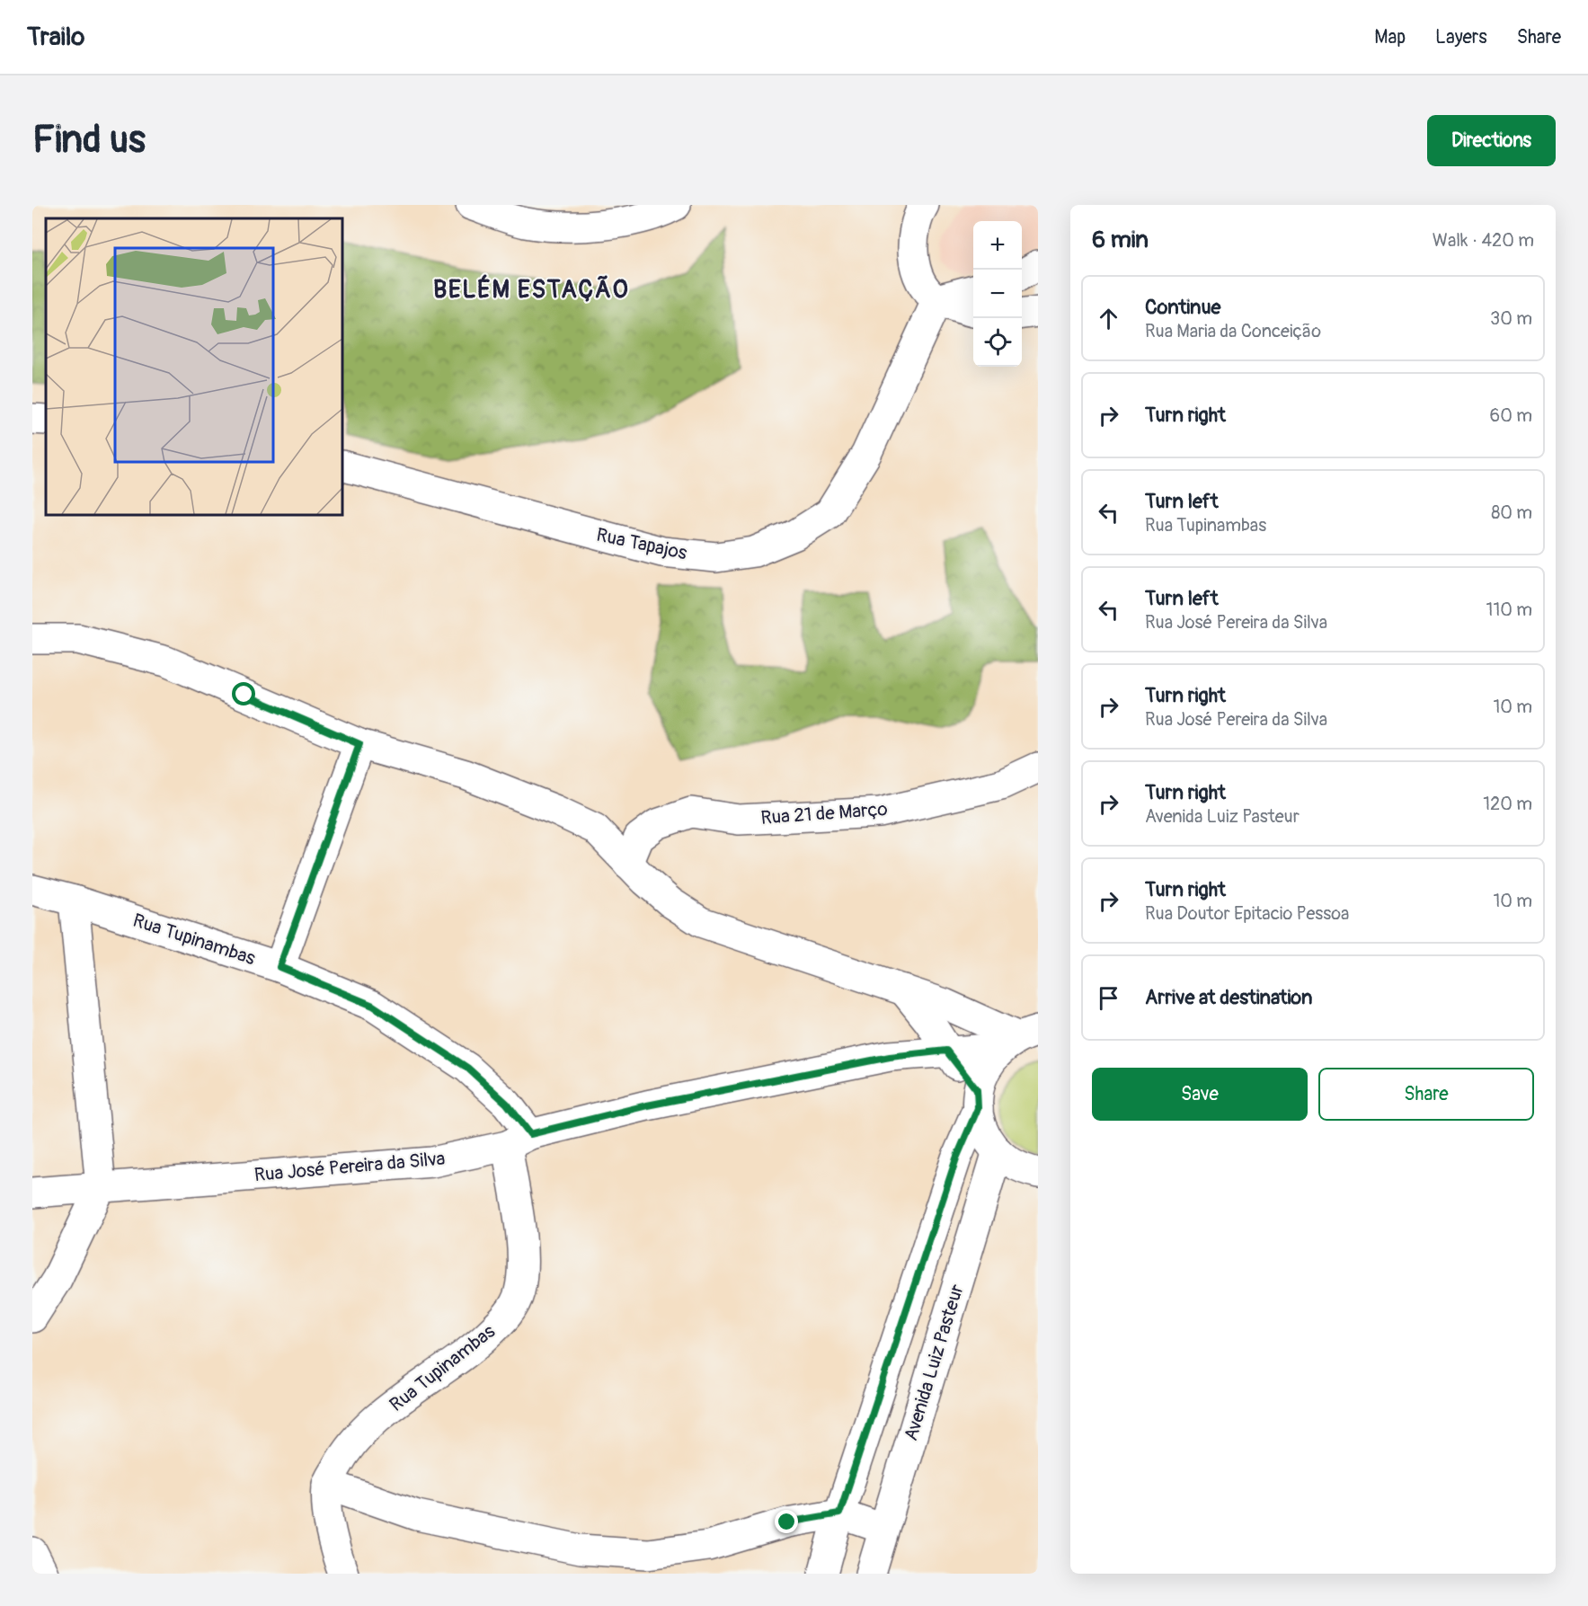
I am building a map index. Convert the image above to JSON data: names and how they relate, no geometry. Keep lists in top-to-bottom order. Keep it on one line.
{"streets":{"street":["Rua Tapajos","Rua 21 de Março","Rua Tupinambas","Rua José Pereira da Silva","Avenida Luiz Pasteur"]},"crossings":[["Rua Tupinambas","Rua José Pereira da Silva"]],"districts":["BELÉM ESTAÇÃO"],"page":{"header":"Trailo","nav":["Map","Layers","Share"],"buttons":["Directions",["Save","Share"]],"title":"Find us","heading":["6 min","Walk · 420 m"],"map_buttons":["+","−"],"list":[["Continue","Rua Maria da Conceição","30 m"],["Turn right","60 m"],["Turn left","Rua Tupinambas","80 m"],["Turn left","Rua José Pereira da Silva","110 m"],["Turn right","Rua José Pereira da Silva","10 m"],["Turn right","Avenida Luiz Pasteur","120 m"],["Turn right","Rua Doutor Epitacio Pessoa","10 m"],"Arrive at destination"]}}
